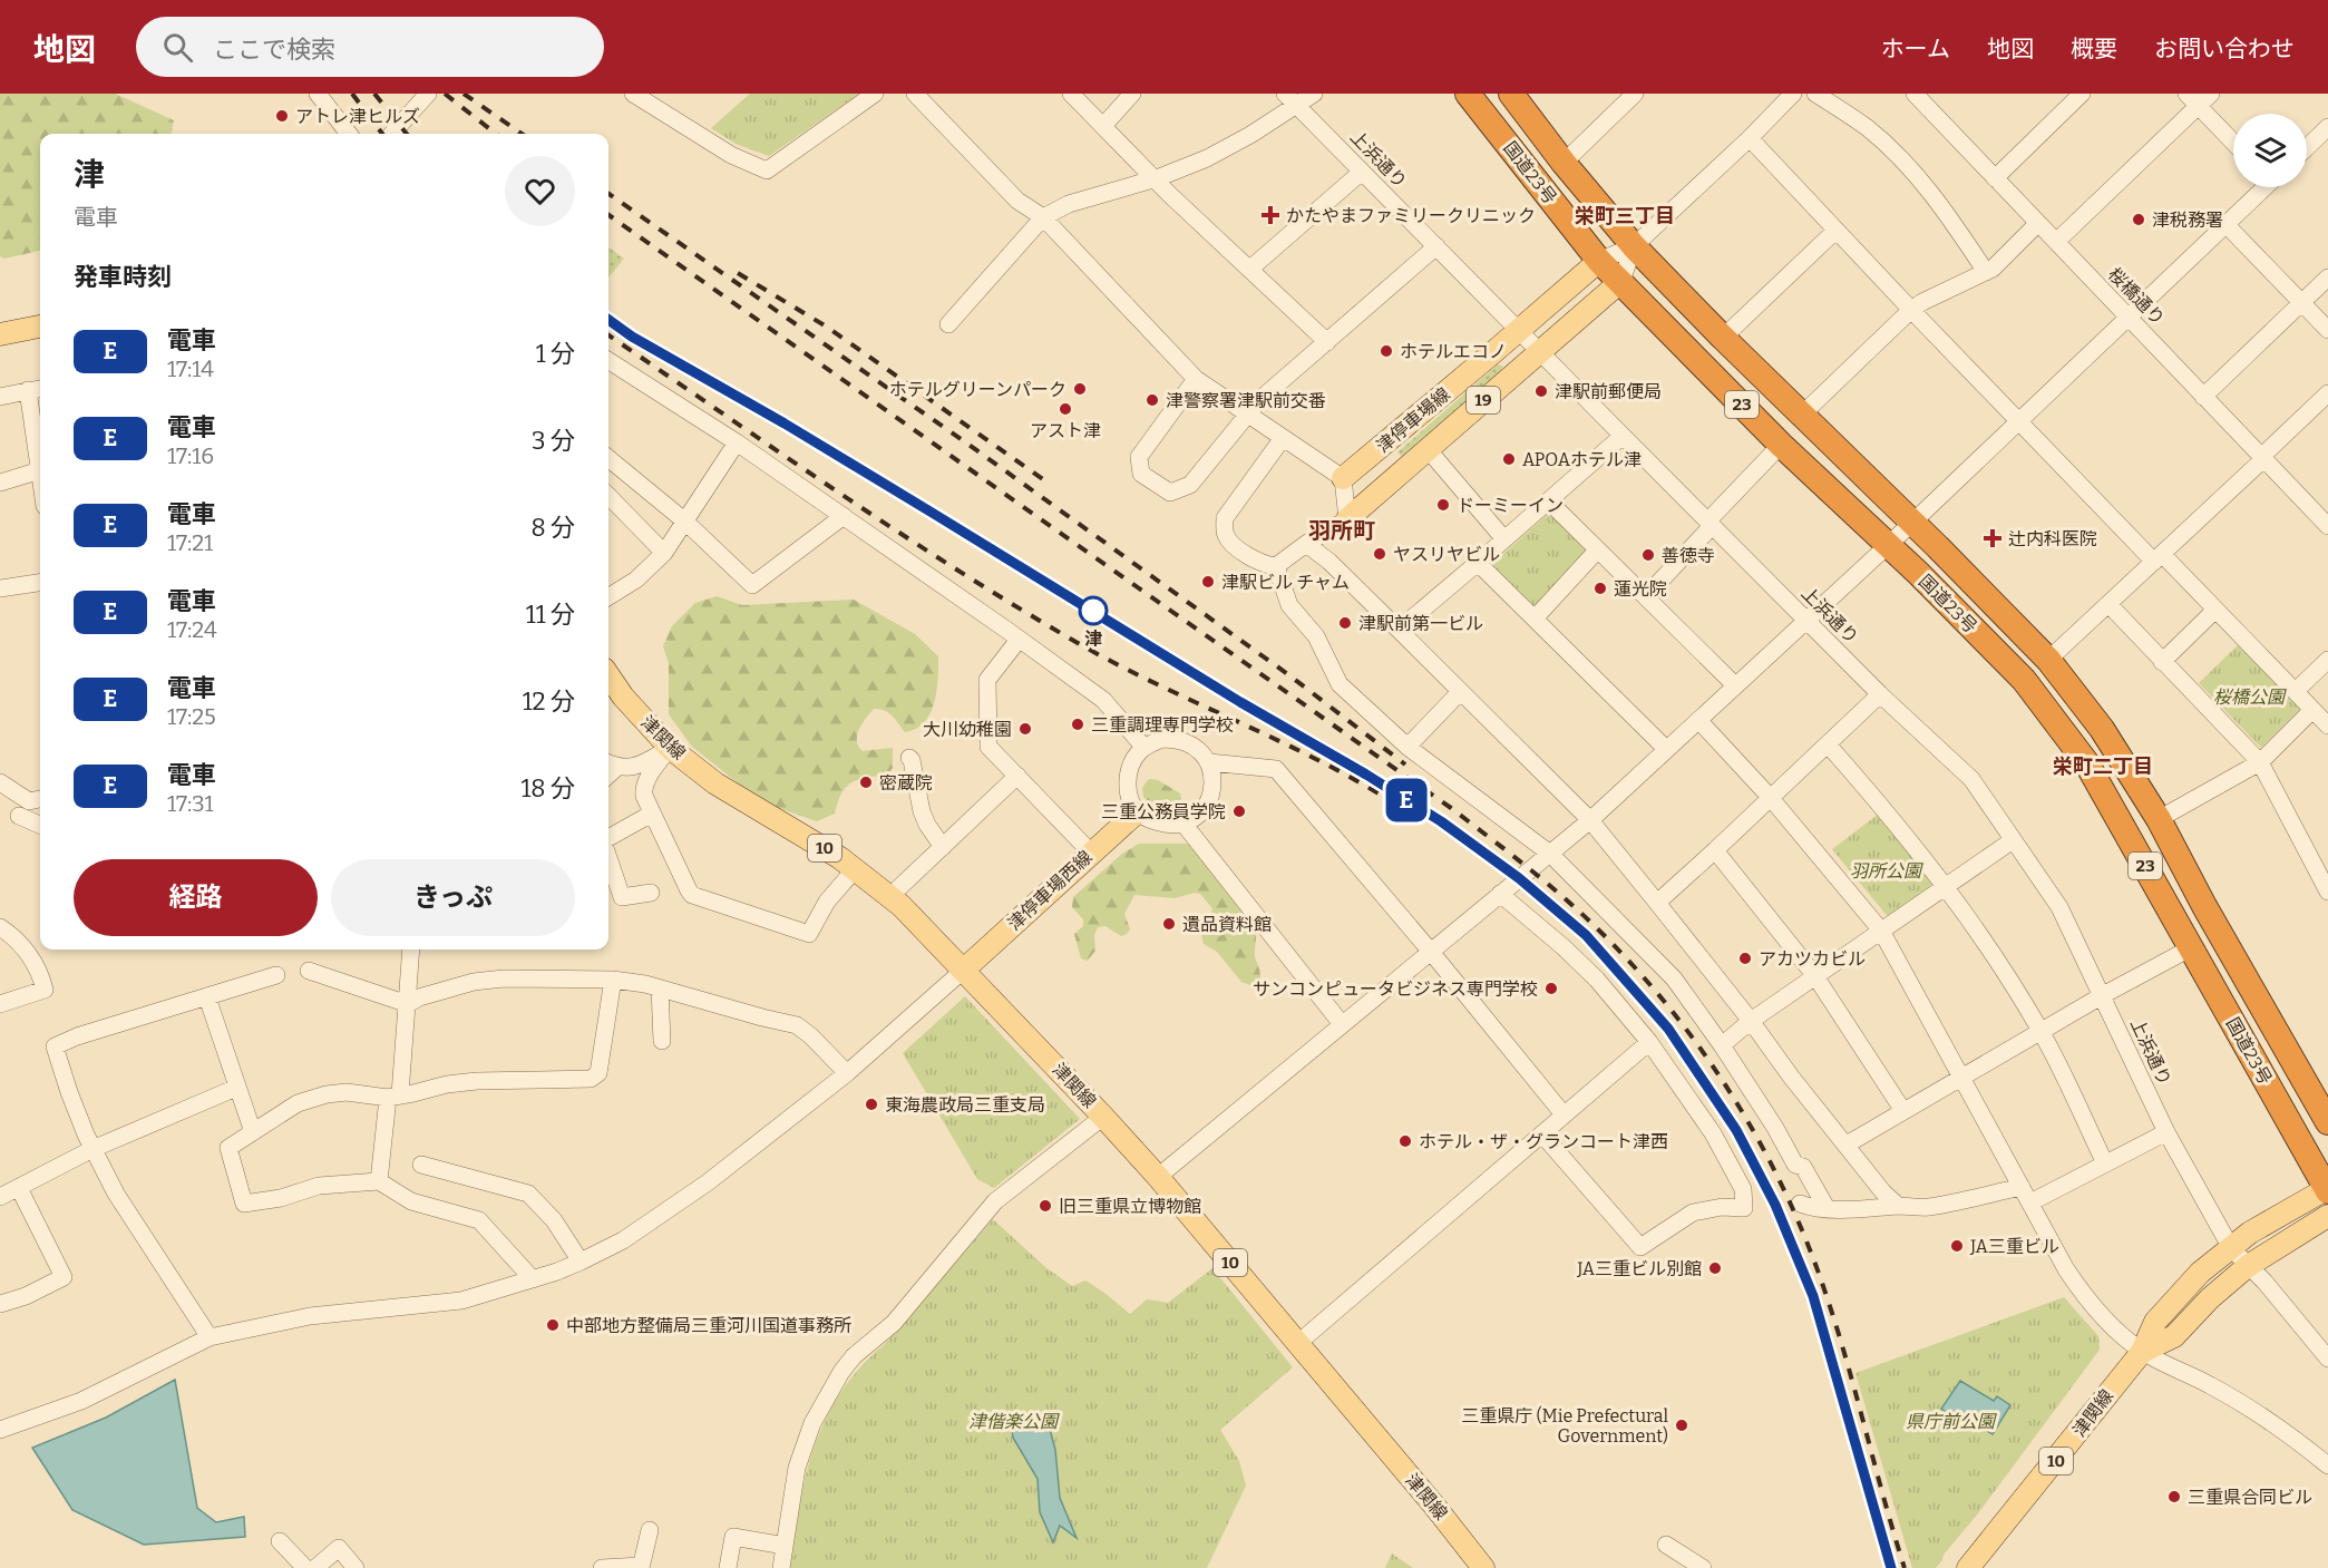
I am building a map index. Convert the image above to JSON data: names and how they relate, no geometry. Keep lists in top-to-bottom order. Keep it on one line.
{"streets":{"highway":["国道23号","23"],"main road":["19","津停車場線","津関線","10","津停車場西線"],"street":["上浜通り","桜橋通り"]},"crossings":[["上浜通り","津停車場線"],["上浜通り","津関線"],["国道23号","津停車場線"],["国道23号","津関線"],["津関線","津停車場西線"]],"districts":["栄町三丁目","羽所町","栄町二丁目"],"parks":["桜橋公園","羽所公園","津偕楽公園","県庁前公園"],"places":{"other":["アトレ津ヒルズ","津税務署","ホテルエコノ","ホテルグリーンパーク","津駅前郵便局","津警察署津駅前交番","アスト津","APOAホテル津","ドーミーイン","ヤスリヤビル","善徳寺","津駅ビル チャム","蓮光院","津","津駅前第一ビル","三重調理専門学校","大川幼稚園","密蔵院","三重公務員学院","遺品資料館","アカツカビル","サンコンピュータビジネス専門学校","東海農政局三重支局","ホテル・ザ・グランコート津西","旧三重県立博物館","JA三重ビル","JA三重ビル別館","中部地方整備局三重河川国道事務所","三重県庁 (Mie Prefectural Government)","三重県合同ビル"],"health":["かたやまファミリークリニック","辻内科医院"]},"page":{"header":"地図","search":"ここで検索","nav":["ホーム","地図","概要","お問い合わせ"],"on_map":"E","heading":[["津","電車"],"発車時刻"],"list":[{"mark":"E","name":"電車","note":"17:14","value":"1 分"},{"mark":"E","name":"電車","note":"17:16","value":"3 分"},{"mark":"E","name":"電車","note":"17:21","value":"8 分"},{"mark":"E","name":"電車","note":"17:24","value":"11 分"},{"mark":"E","name":"電車","note":"17:25","value":"12 分"},{"mark":"E","name":"電車","note":"17:31","value":"18 分"}],"buttons":["経路","きっぷ"]}}
